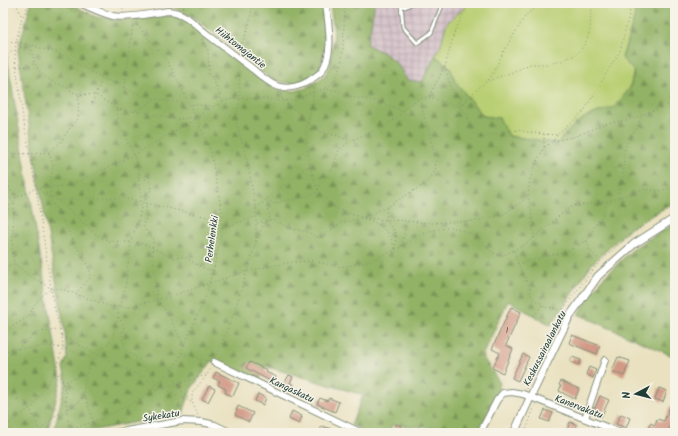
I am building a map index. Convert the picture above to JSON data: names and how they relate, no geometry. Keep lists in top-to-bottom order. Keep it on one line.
{"streets":{"street":["Hiihtomajantie","Keskussairaalankatu","Kangaskatu","Kanervakatu","Sykekatu"],"path":["Perhelenkki"]},"crossings":[["Hiihtomajantie","Perhelenkki"],["Keskussairaalankatu","Kanervakatu"]],"house_numbers":["1"],"north":"left"}
